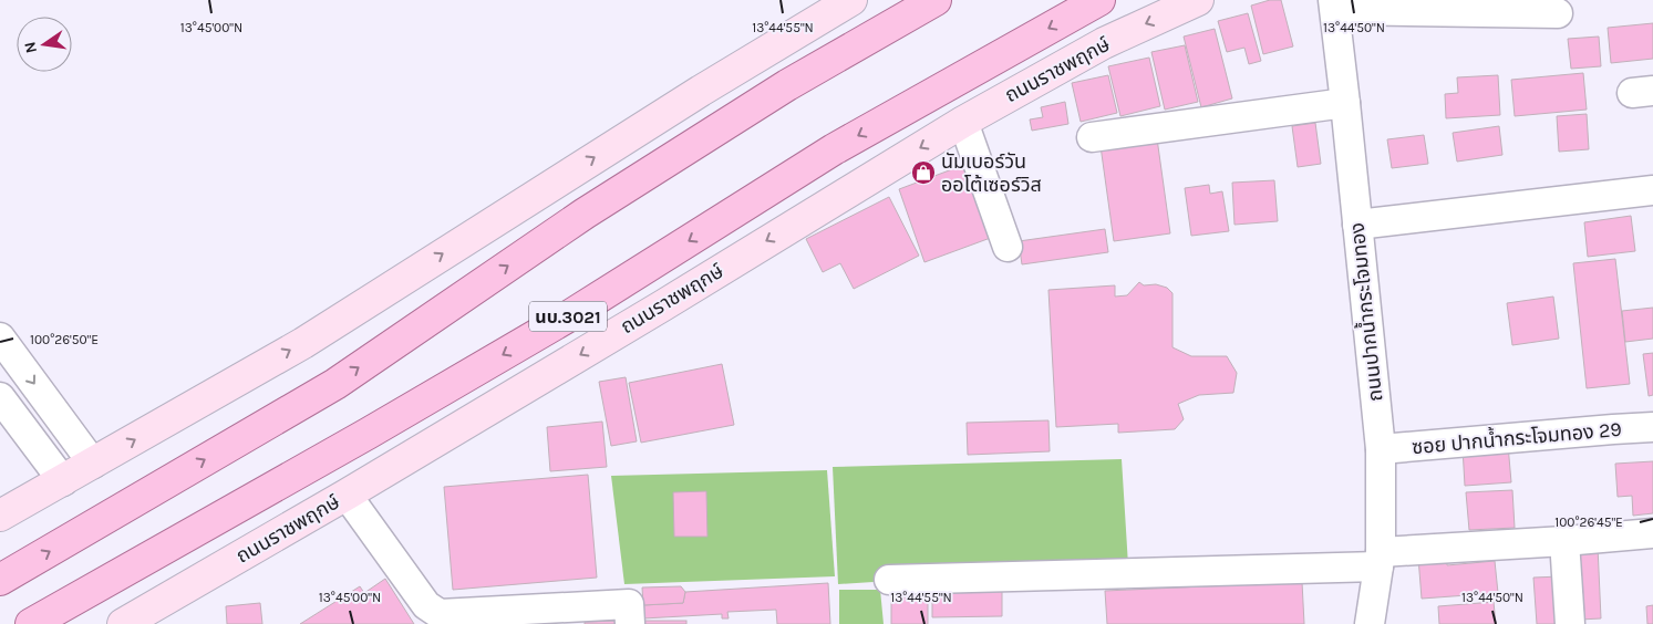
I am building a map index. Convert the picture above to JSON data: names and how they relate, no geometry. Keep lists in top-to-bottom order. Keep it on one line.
{"streets":{"main road":["ถนนราชพฤกษ์","นบ.3021"],"street":["ถนนปากน้ำกระโจมทอง","ซอย ปากน้ำกระโจมทอง 29"]},"crossings":[["ถนนปากน้ำกระโจมทอง","ซอย ปากน้ำกระโจมทอง 29"]],"places":{"shop":["นัมเบอร์วัน ออโต้เซอร์วิส"]},"north":"left","coordinates":["13°45'00\"N","13°44'55\"N","13°44'50\"N","100°26'50\"E","100°26'45\"E"]}
